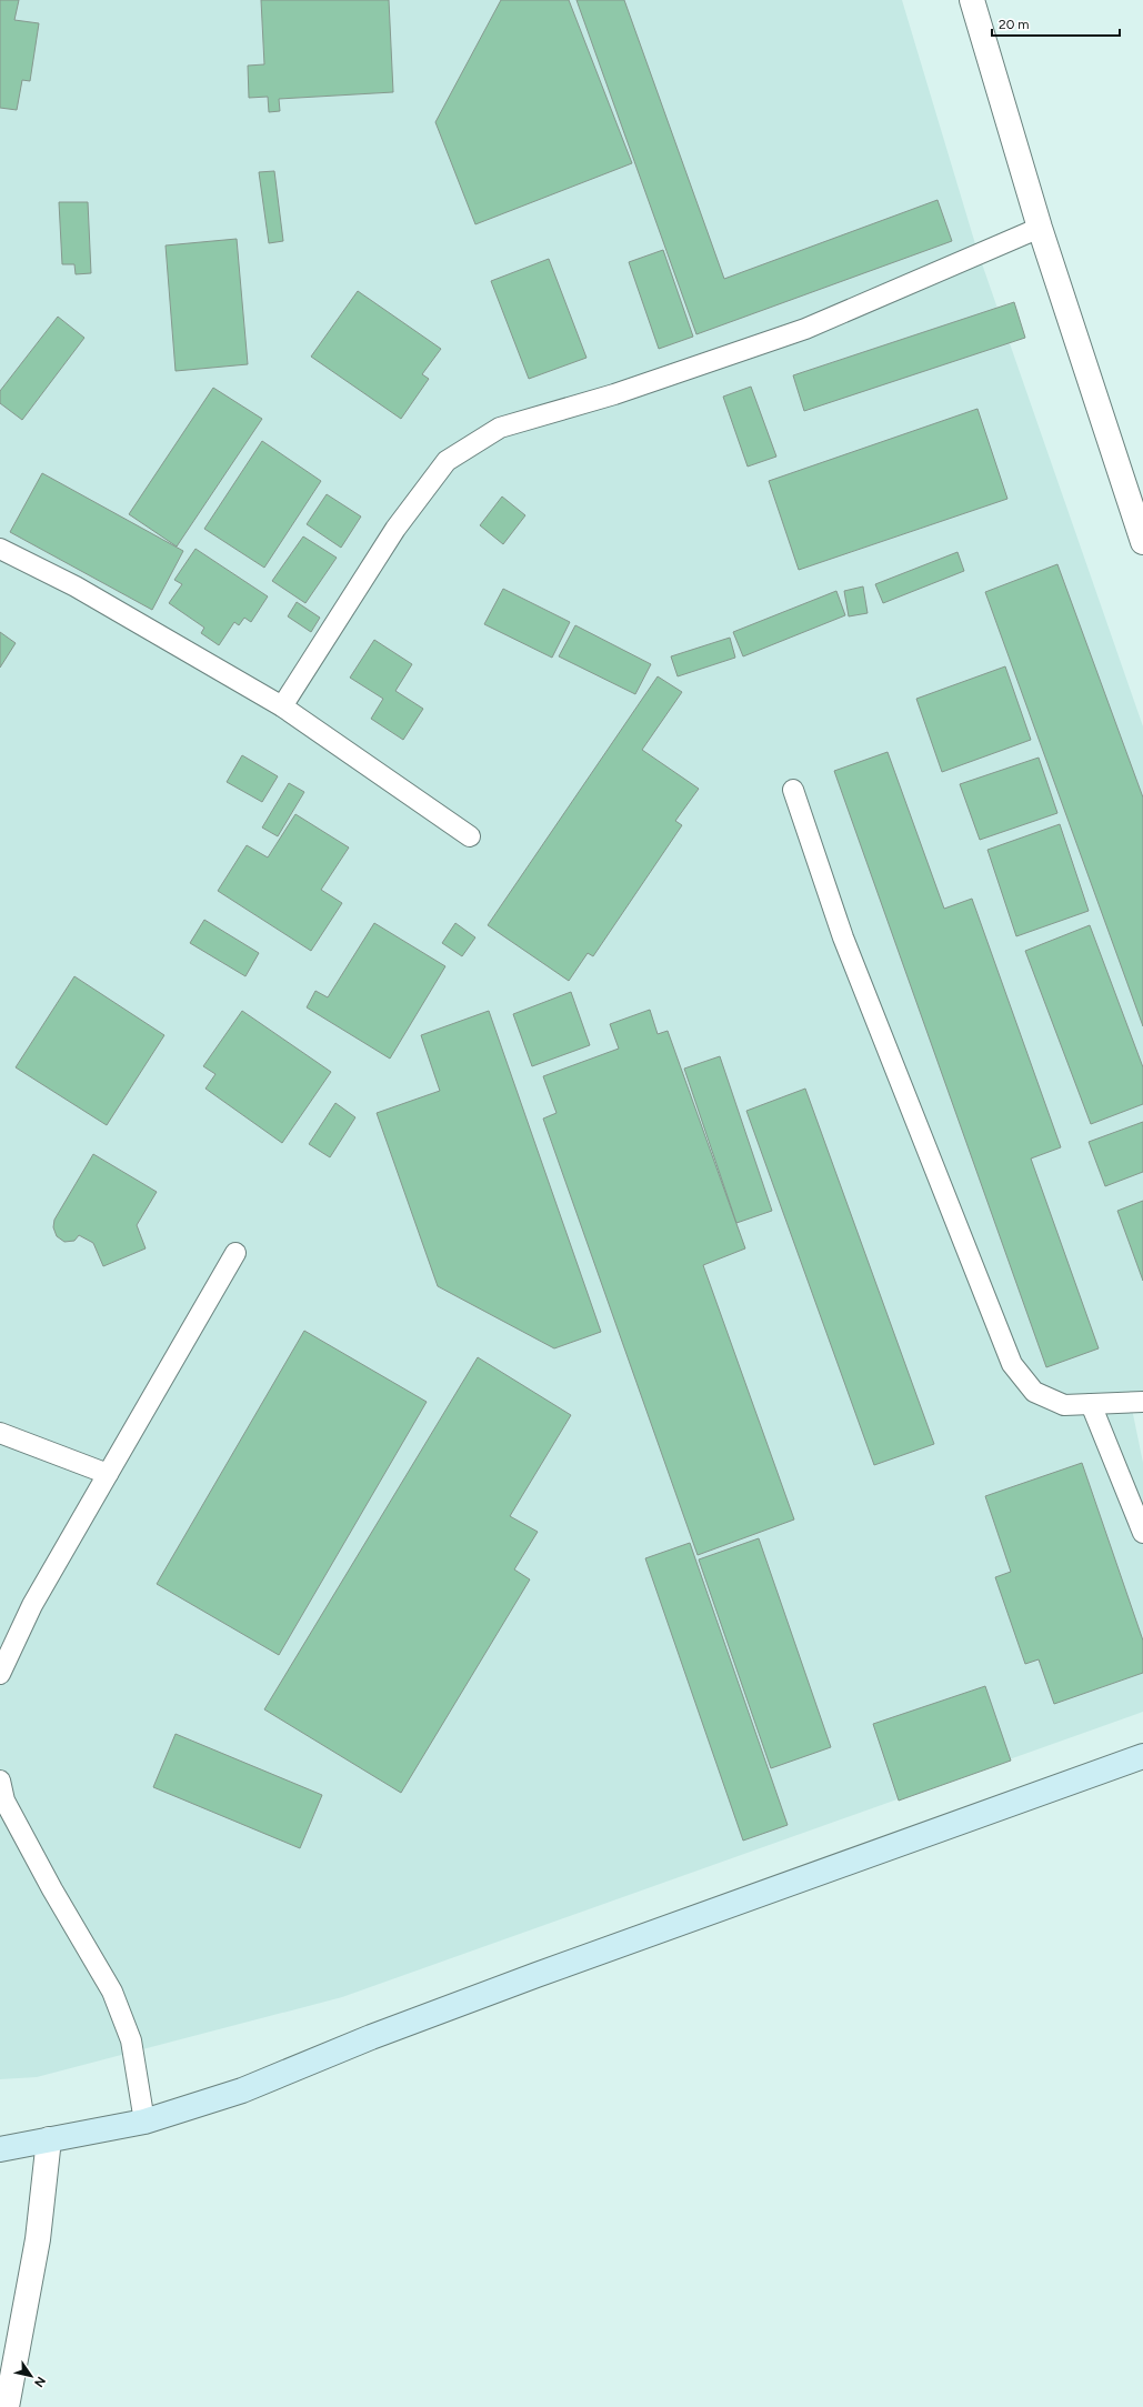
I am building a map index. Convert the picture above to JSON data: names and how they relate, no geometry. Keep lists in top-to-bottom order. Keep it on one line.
{"scale_bar":"20 m","north":"bottom right"}
